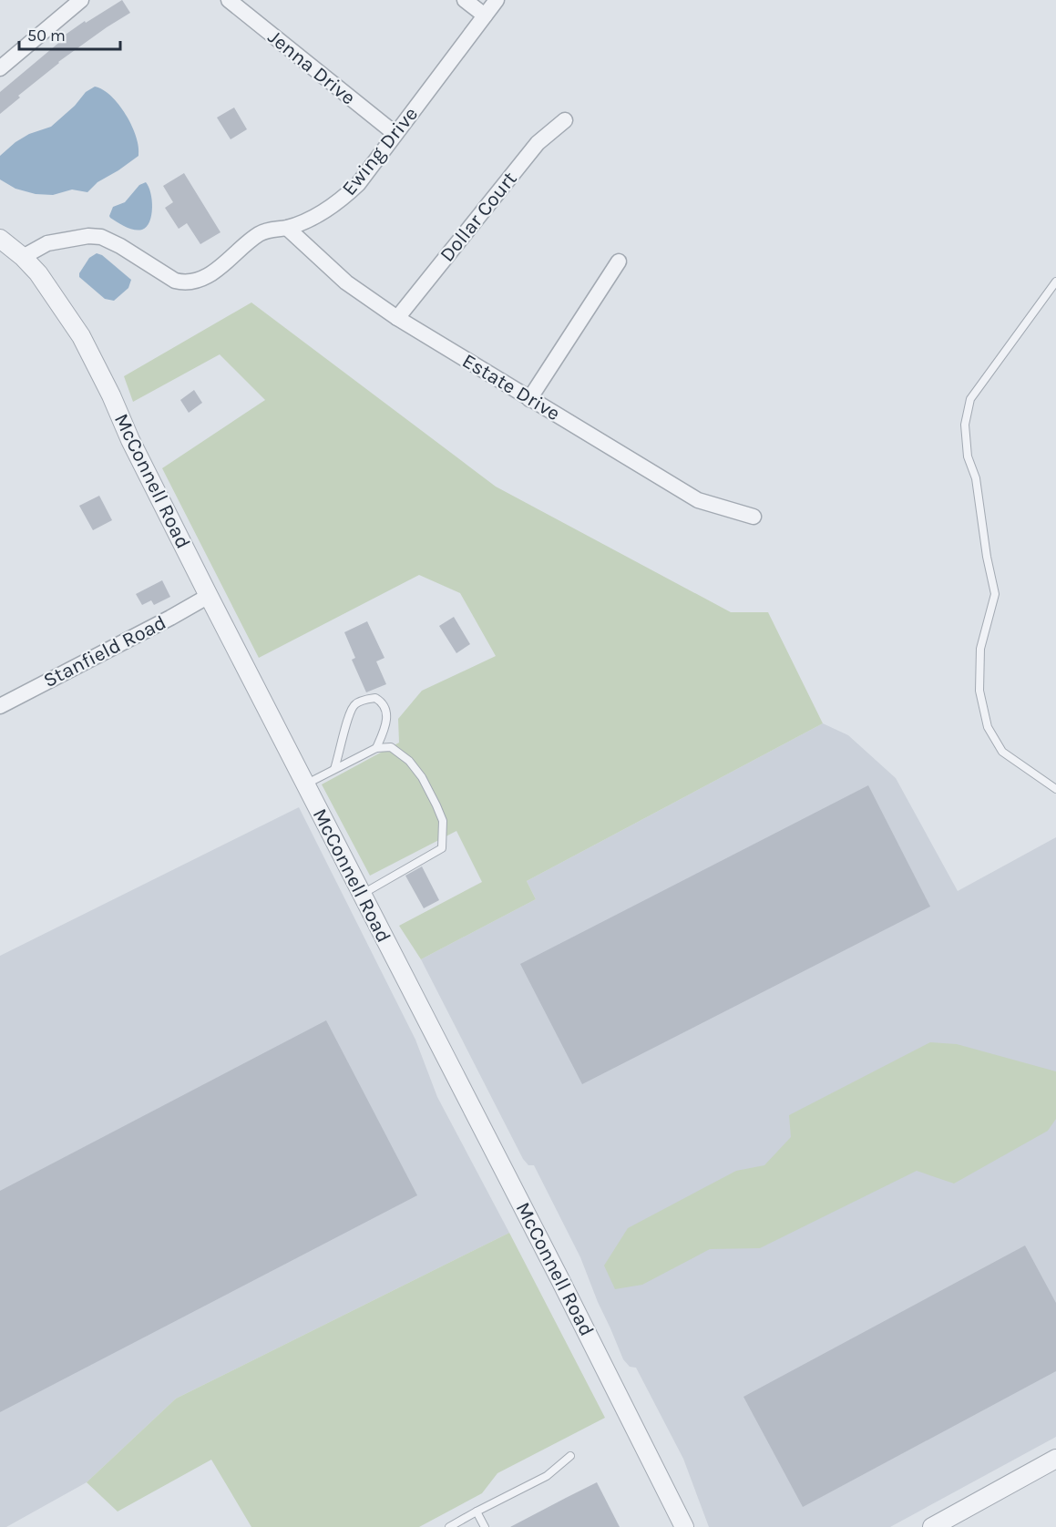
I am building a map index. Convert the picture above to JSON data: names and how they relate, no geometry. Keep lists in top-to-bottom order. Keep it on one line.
{"streets":{"street":["Jenna Drive","Ewing Drive","Dollar Court","Estate Drive","McConnell Road","Stanfield Road"]},"crossings":[["Jenna Drive","Ewing Drive"],["Ewing Drive","Estate Drive"],["Ewing Drive","McConnell Road"],["Dollar Court","Estate Drive"],["McConnell Road","Stanfield Road"]],"scale_bar":"50 m"}
